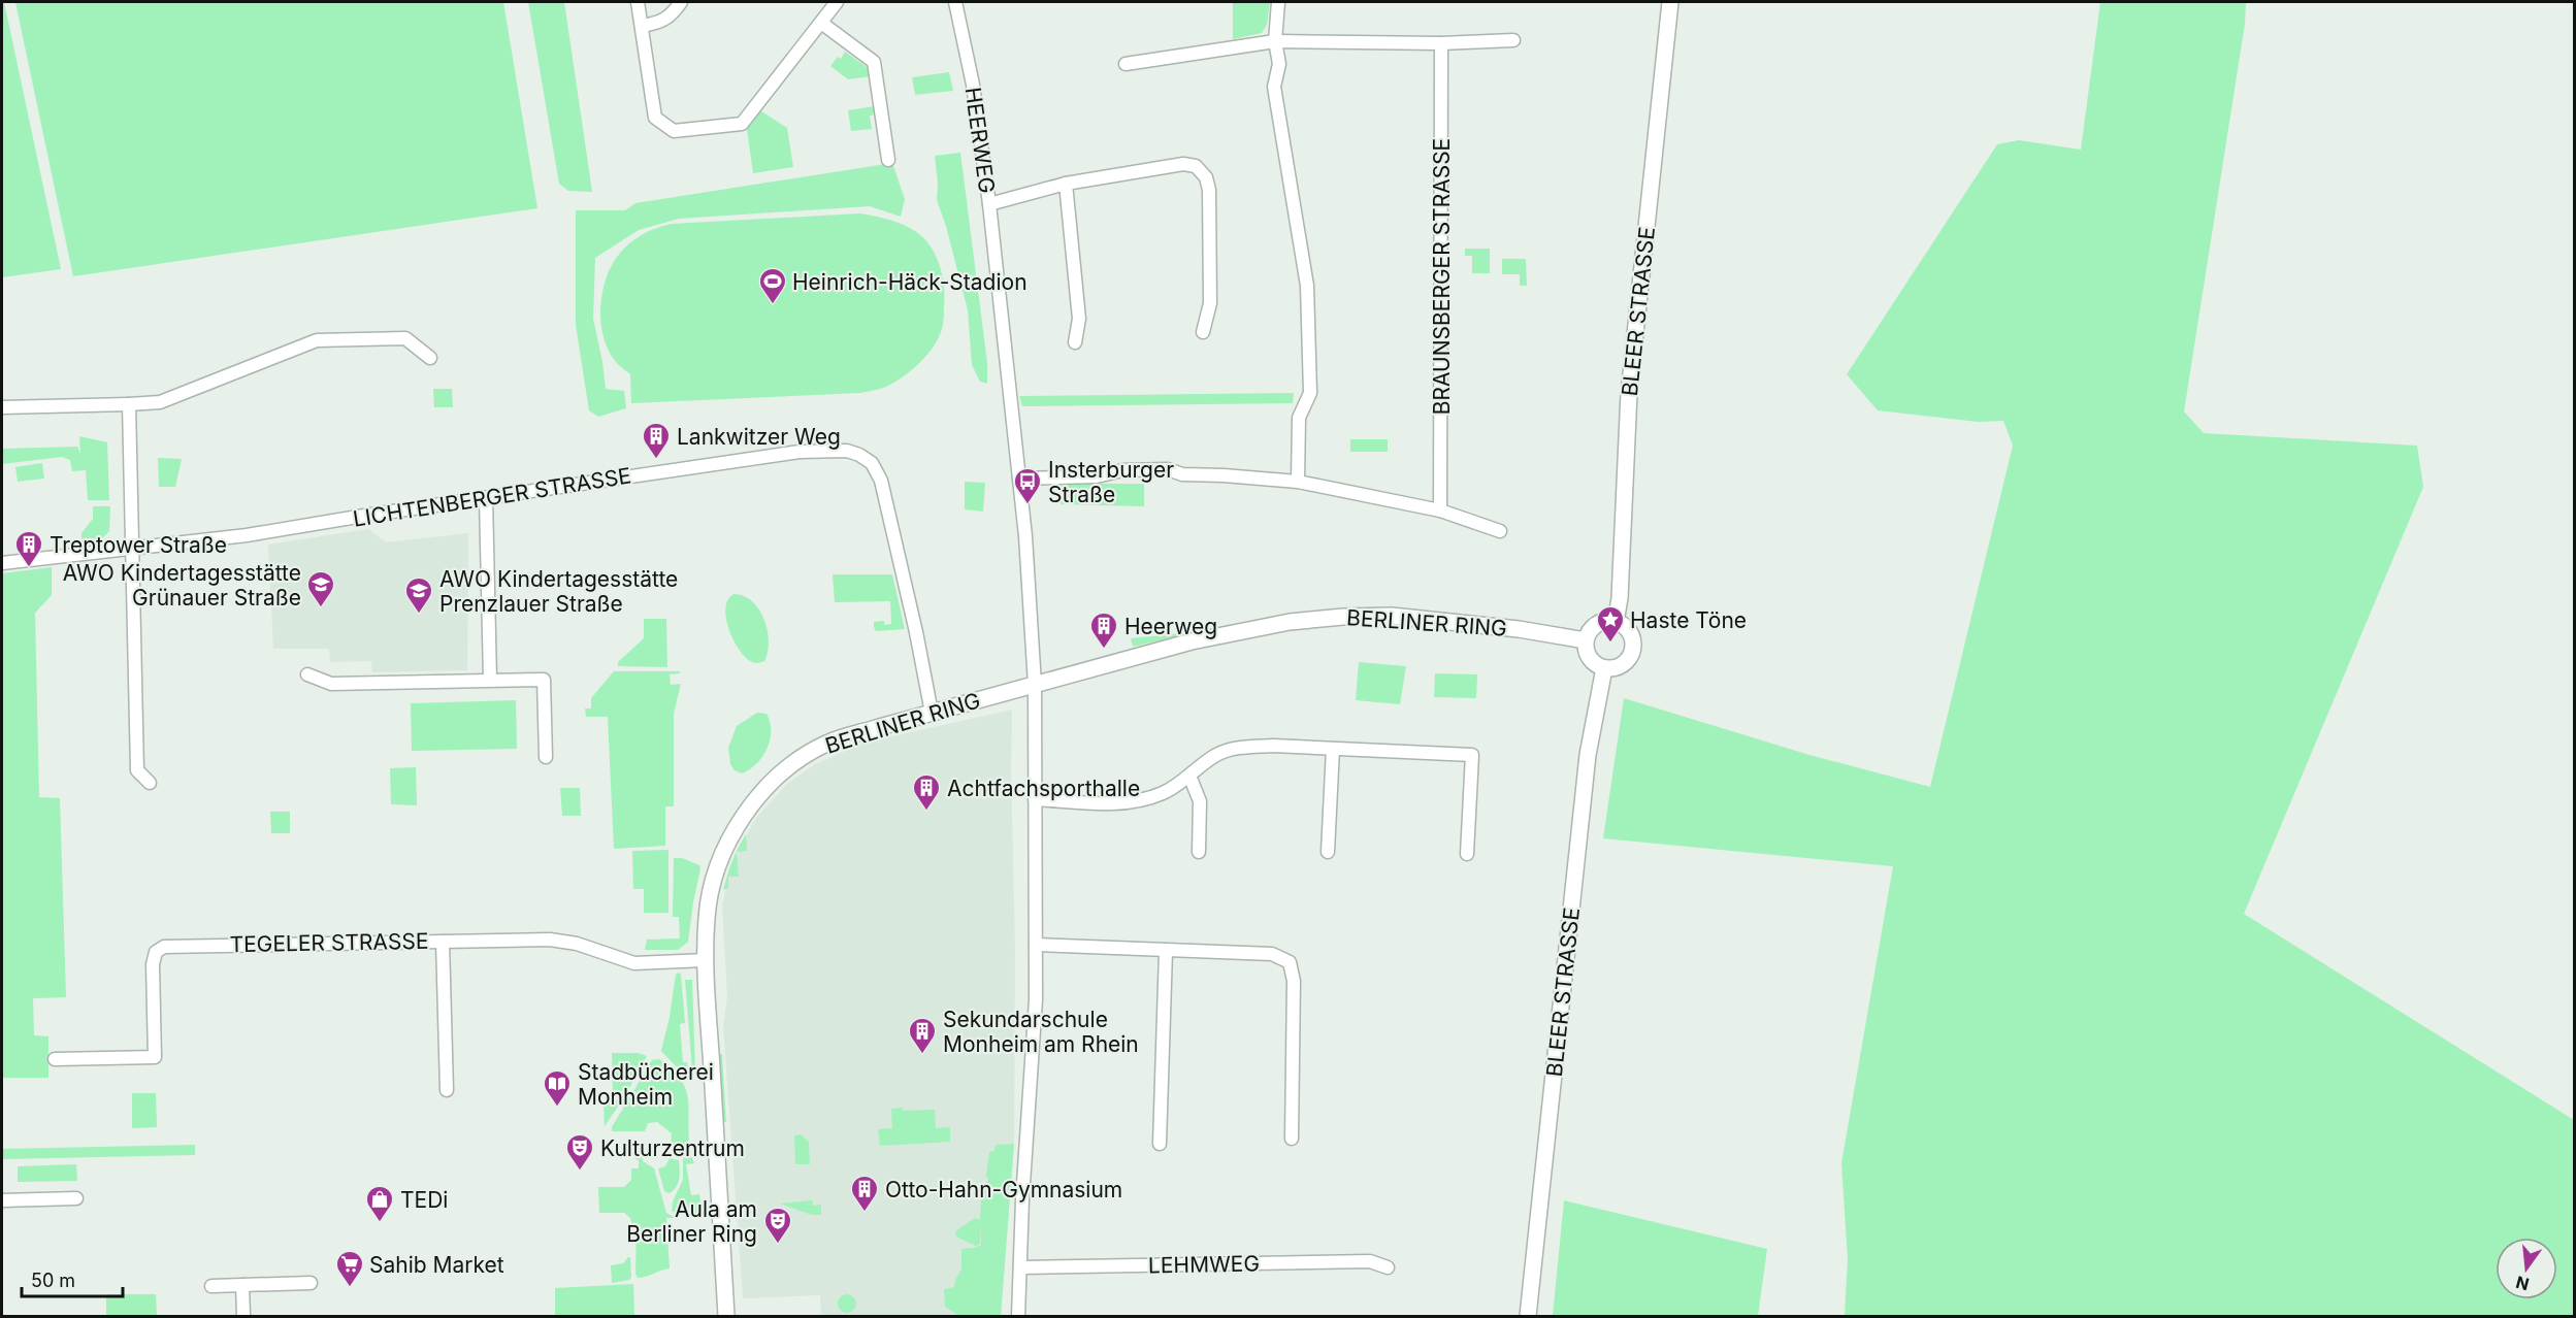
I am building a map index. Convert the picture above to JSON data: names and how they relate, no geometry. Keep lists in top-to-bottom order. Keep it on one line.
{"streets":{"street":["HEERWEG","BRAUNSBERGER STRASSE","BLEER STRASSE","LICHTENBERGER STRASSE","BERLINER RING","TEGELER STRASSE","LEHMWEG"]},"crossings":[["HEERWEG","BERLINER RING"],["HEERWEG","LEHMWEG"],["BLEER STRASSE","BERLINER RING"],["LICHTENBERGER STRASSE","BERLINER RING"],["BERLINER RING","TEGELER STRASSE"]],"places":{"sports":["Heinrich-Häck-Stadion"],"building":["Lankwitzer Weg","Treptower Straße","Heerweg","Achtfachsporthalle","Sekundarschule Monheim am Rhein","Otto-Hahn-Gymnasium"],"bus stop":["Insterburger Straße"],"school or university":["AWO Kindertagesstätte Grünauer Straße","AWO Kindertagesstätte Prenzlauer Straße"],"place":["Haste Töne"],"library":["Stadbücherei Monheim"],"theatre":["Kulturzentrum","Aula am Berliner Ring"],"shop":["TEDi"],"supermarket":["Sahib Market"]},"scale_bar":"50 m","north":"bottom"}
